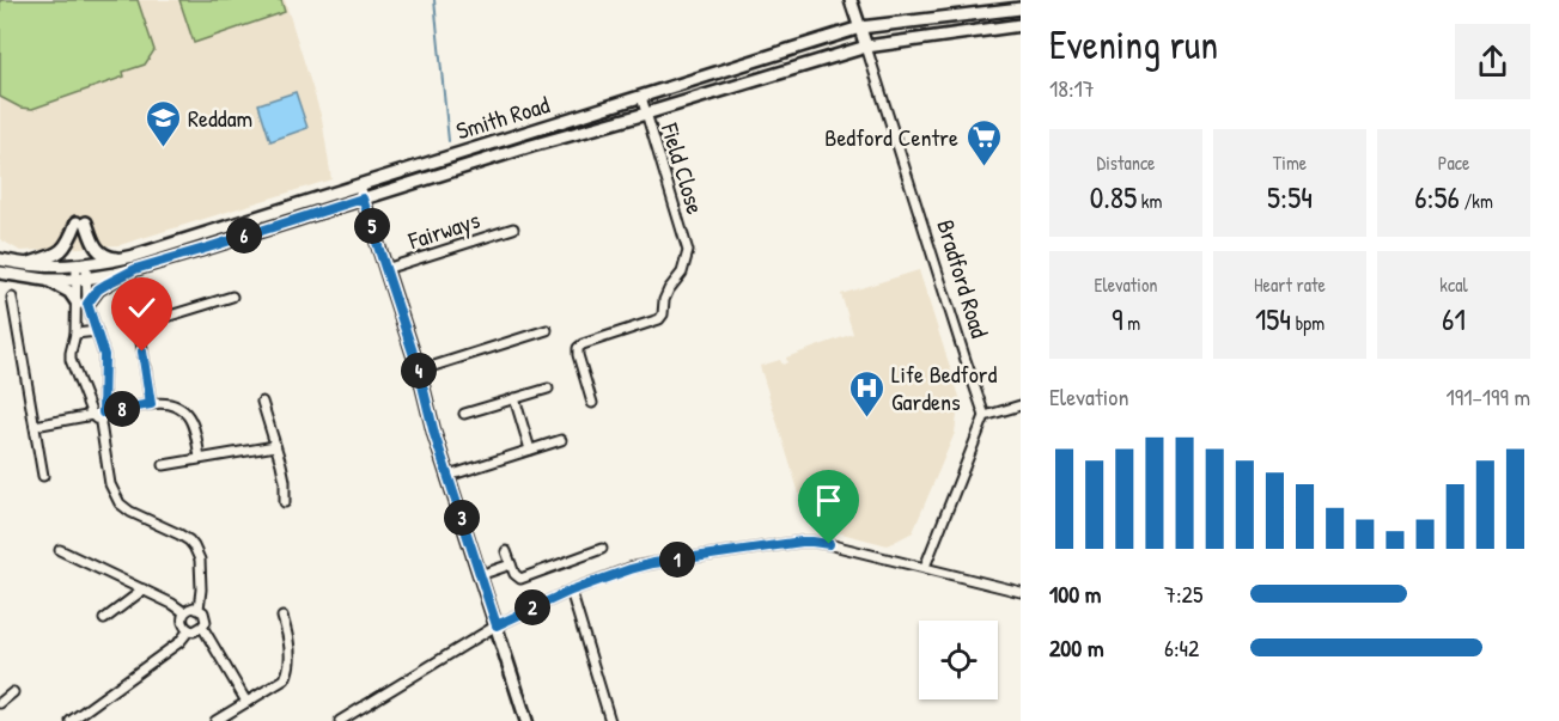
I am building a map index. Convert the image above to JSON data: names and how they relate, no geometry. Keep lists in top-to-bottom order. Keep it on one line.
{"streets":{"main road":["Smith Road","Bradford Road"],"street":["Field Close","Fairways"]},"crossings":[["Smith Road","Field Close"],["Smith Road","Bradford Road"]],"places":{"school or university":["Reddam"],"supermarket":["Bedford Centre"],"hospital":["Life Bedford Gardens"]},"page":{"heading":["Evening run","18:17"],"stats":[["Distance","0.85 km"],["Time","5:54"],["Pace","6:56 /km"],["Elevation","9 m"],["Heart rate","154 bpm"],["kcal","61"]],"pins":["5","6","4","8","3","1","2"],"chart":["Elevation","191–199 m"],"list":[{"name":"100 m","note":"7:25"},{"name":"200 m","note":"6:42"}]}}
